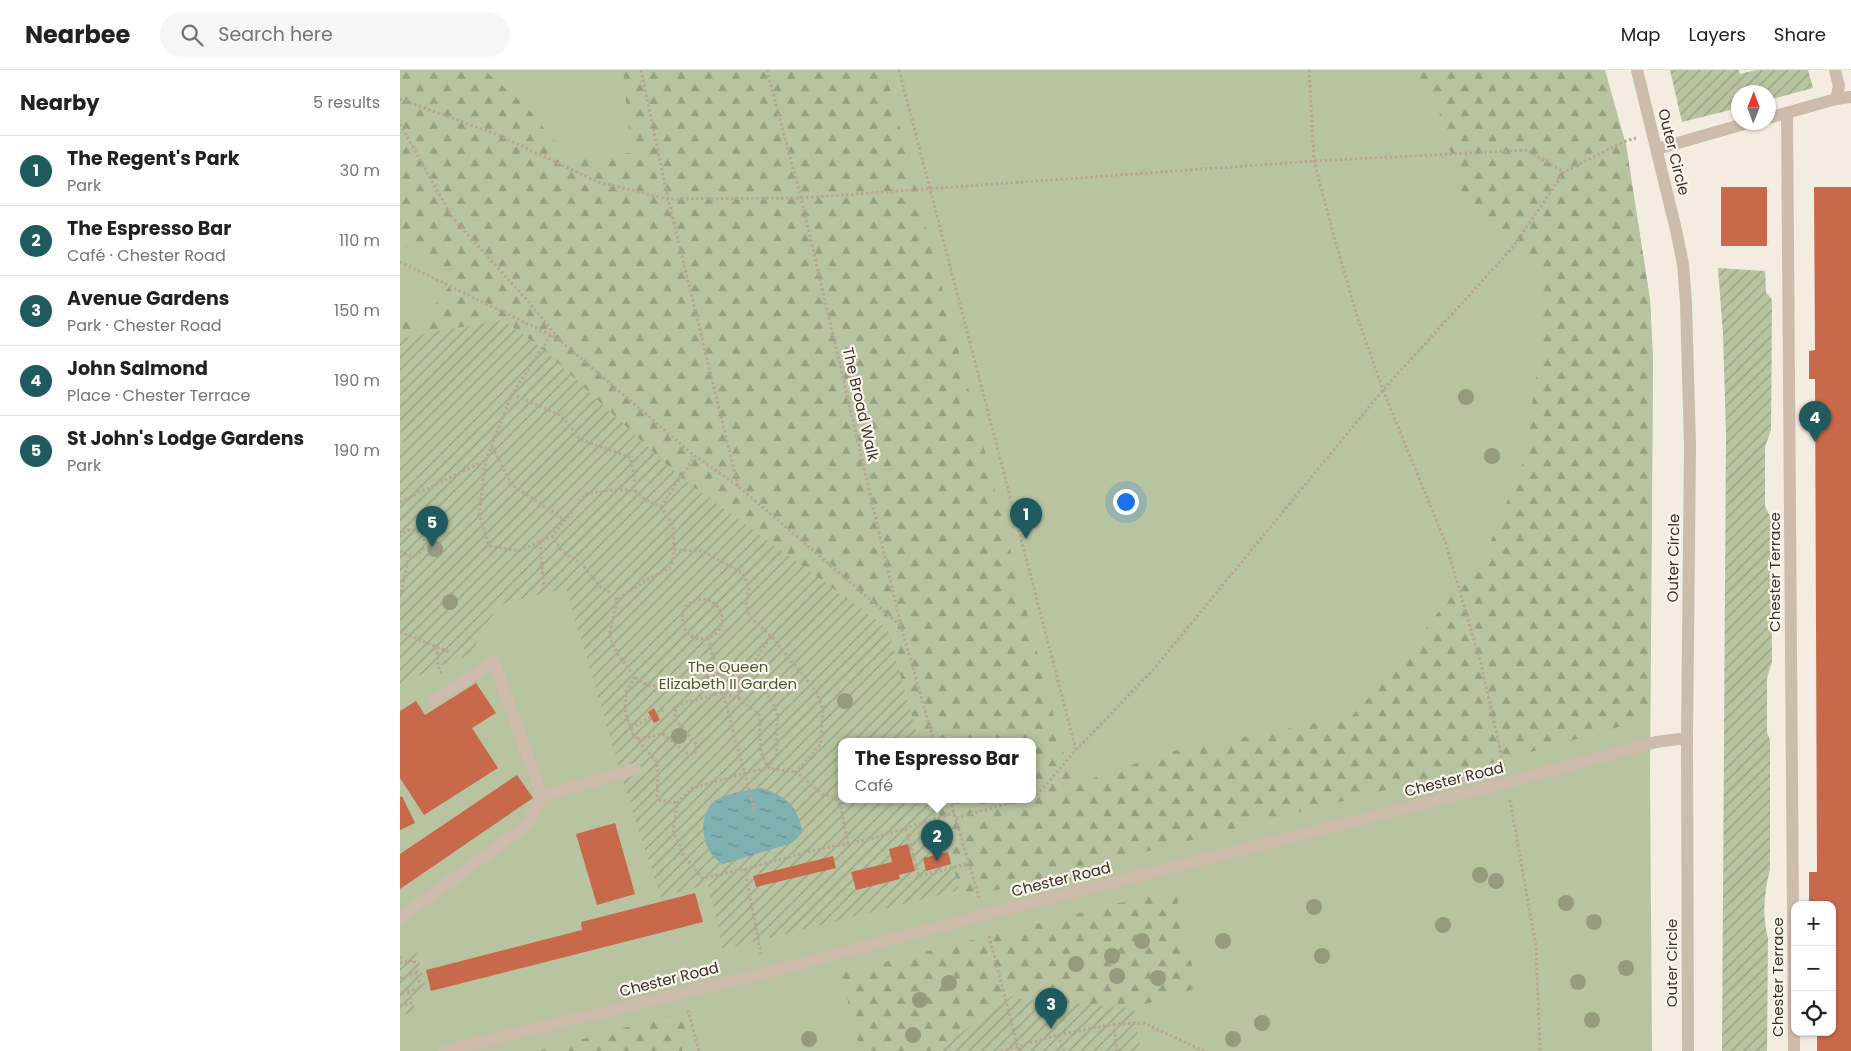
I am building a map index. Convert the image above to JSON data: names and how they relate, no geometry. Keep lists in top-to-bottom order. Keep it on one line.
{"streets":{"street":["Outer Circle","Chester Terrace","Chester Road"],"path":["The Broad Walk"]},"crossings":[["Outer Circle","Chester Road"]],"parks":["The Queen Elizabeth II Garden"],"north":"top","page":{"header":"Nearbee","search":"Search here","nav":["Map","Layers","Share"],"heading":["Nearby","5 results"],"list":[{"mark":"1","name":"The Regent's Park","note":"Park","value":"30 m"},{"mark":"2","name":"The Espresso Bar","note":"Café · Chester Road","value":"110 m"},{"mark":"3","name":"Avenue Gardens","note":"Park · Chester Road","value":"150 m"},{"mark":"4","name":"John Salmond","note":"Place · Chester Terrace","value":"190 m"},{"mark":"5","name":"St John's Lodge Gardens","note":"Park","value":"190 m"}],"pins":["4","1","5","2","3"],"popup":["The Espresso Bar","Café"],"map_buttons":["+","−"]}}
